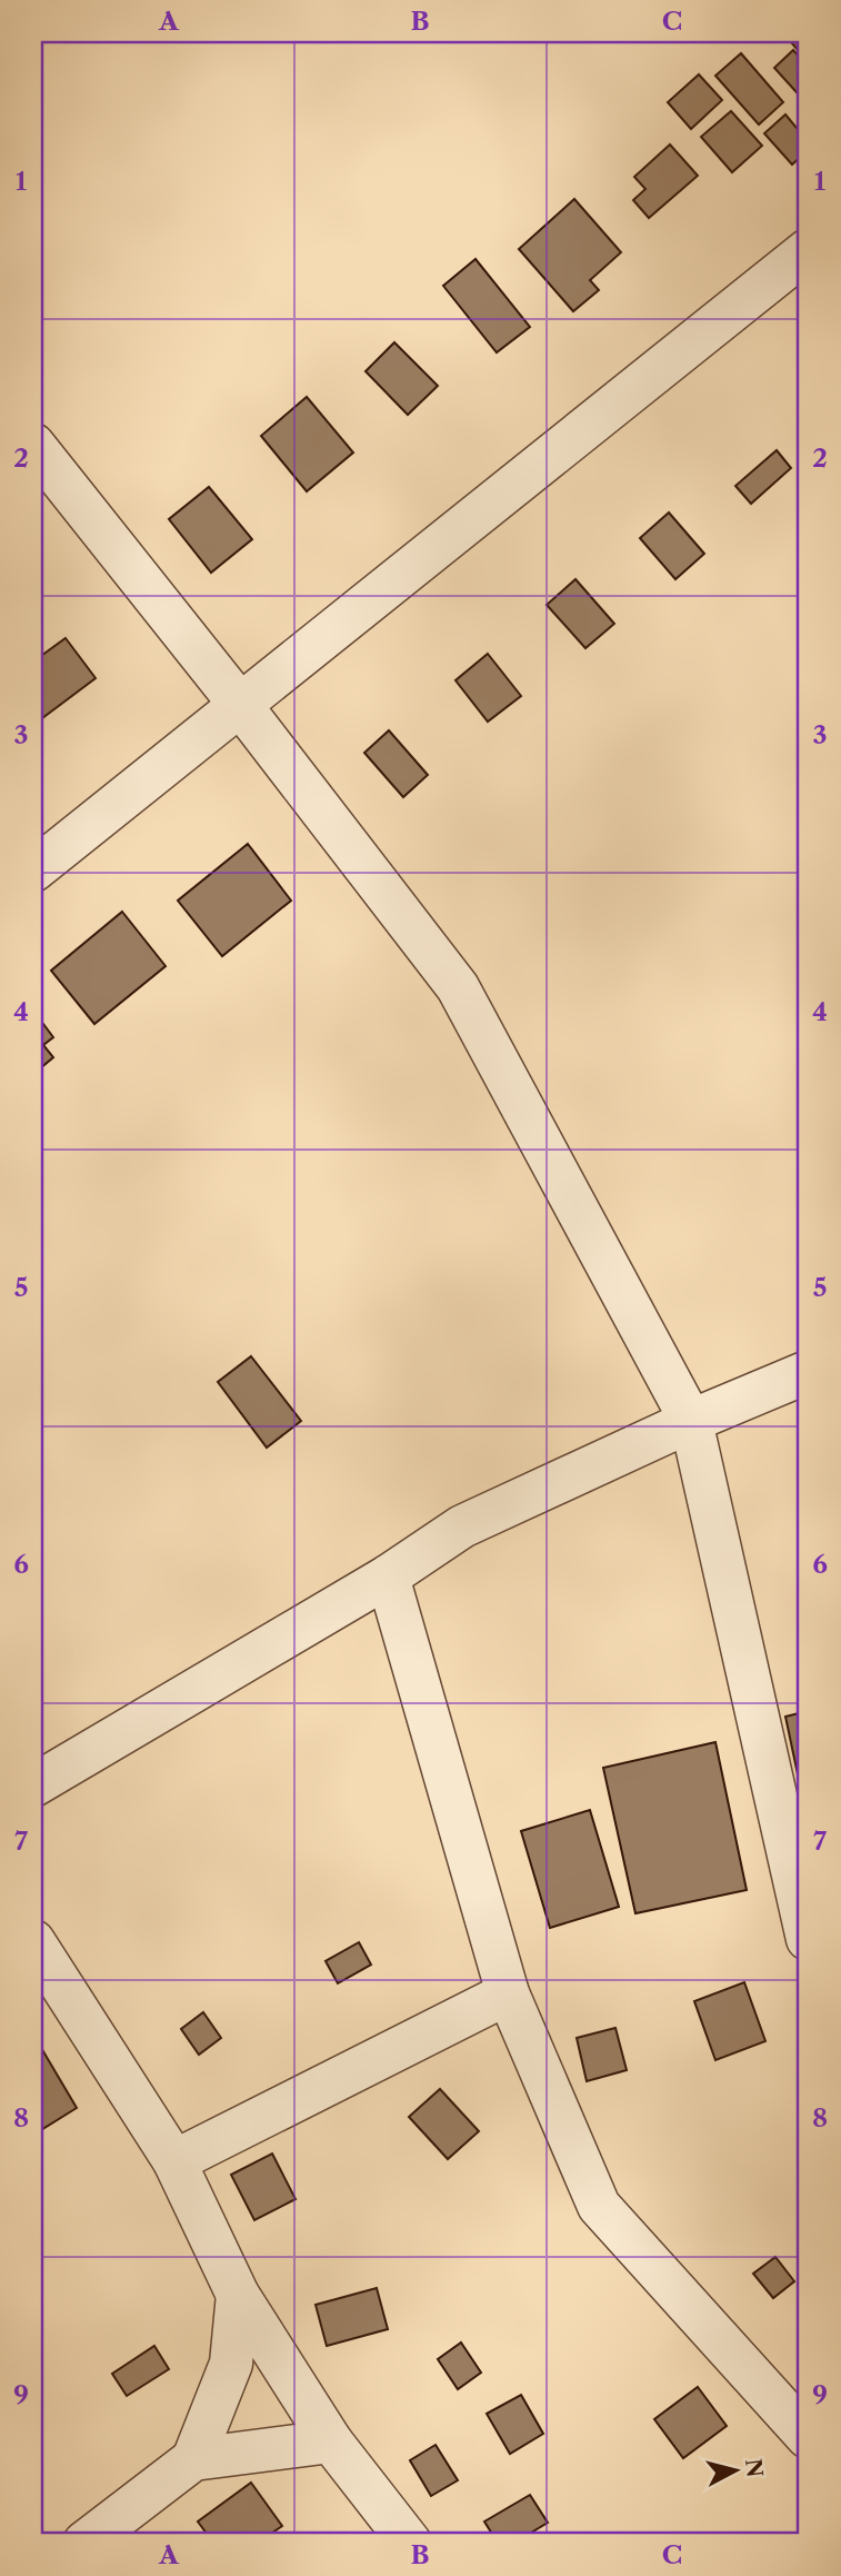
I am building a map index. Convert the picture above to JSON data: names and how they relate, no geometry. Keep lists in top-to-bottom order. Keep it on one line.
{"north":"right","grid":{"columns":["A","B","C"],"rows":["1","2","3","4","5","6","7","8","9"]}}
